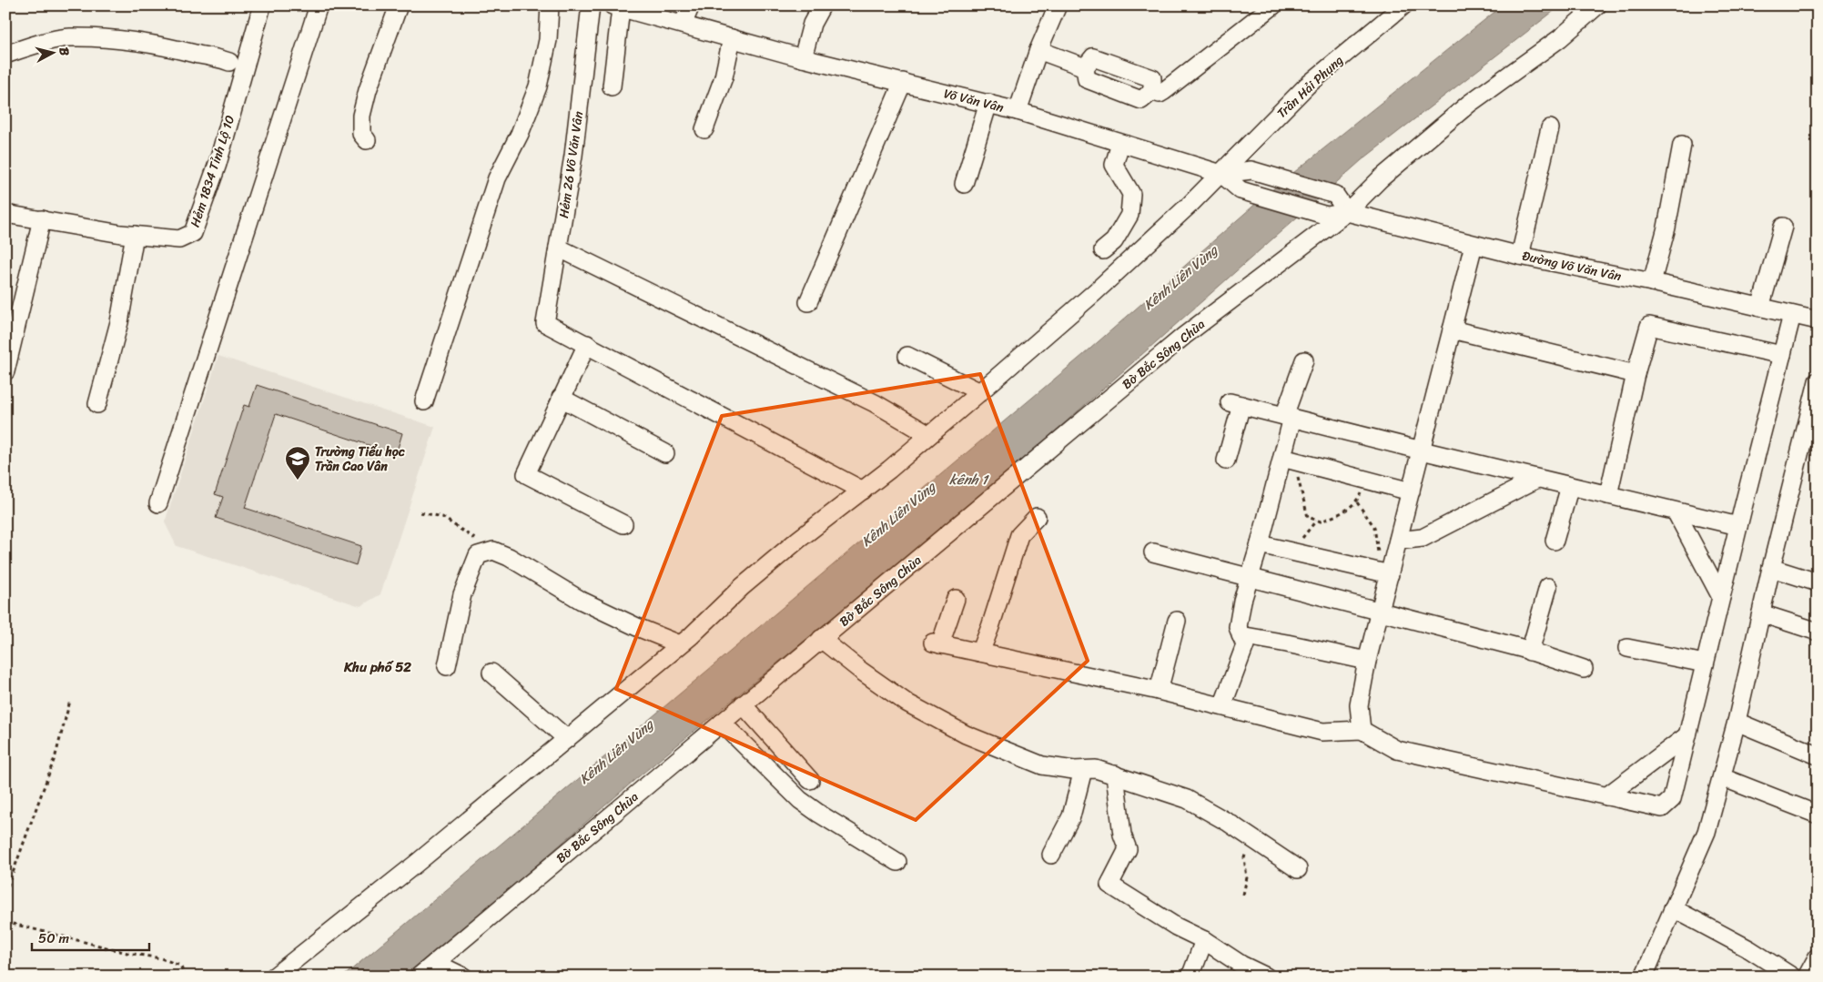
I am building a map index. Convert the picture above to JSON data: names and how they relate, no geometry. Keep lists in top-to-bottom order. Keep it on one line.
{"streets":{"street":["Trần Hải Phụng","Võ Văn Vân","Hẻm 26 Võ Văn Vân","Hẻm 1834 Tỉnh Lộ 10","Đường Võ Văn Vân","Bờ Bắc Sông Chùa"]},"crossings":[["Trần Hải Phụng","Võ Văn Vân"],["Võ Văn Vân","Đường Võ Văn Vân"],["Đường Võ Văn Vân","Bờ Bắc Sông Chùa"]],"districts":["Khu phố 52"],"water":["Kênh Liên Vùng","kênh 1"],"places":{"school or university":["Trường Tiểu học Trần Cao Vân"]},"scale_bar":"50 m","north":"right"}
